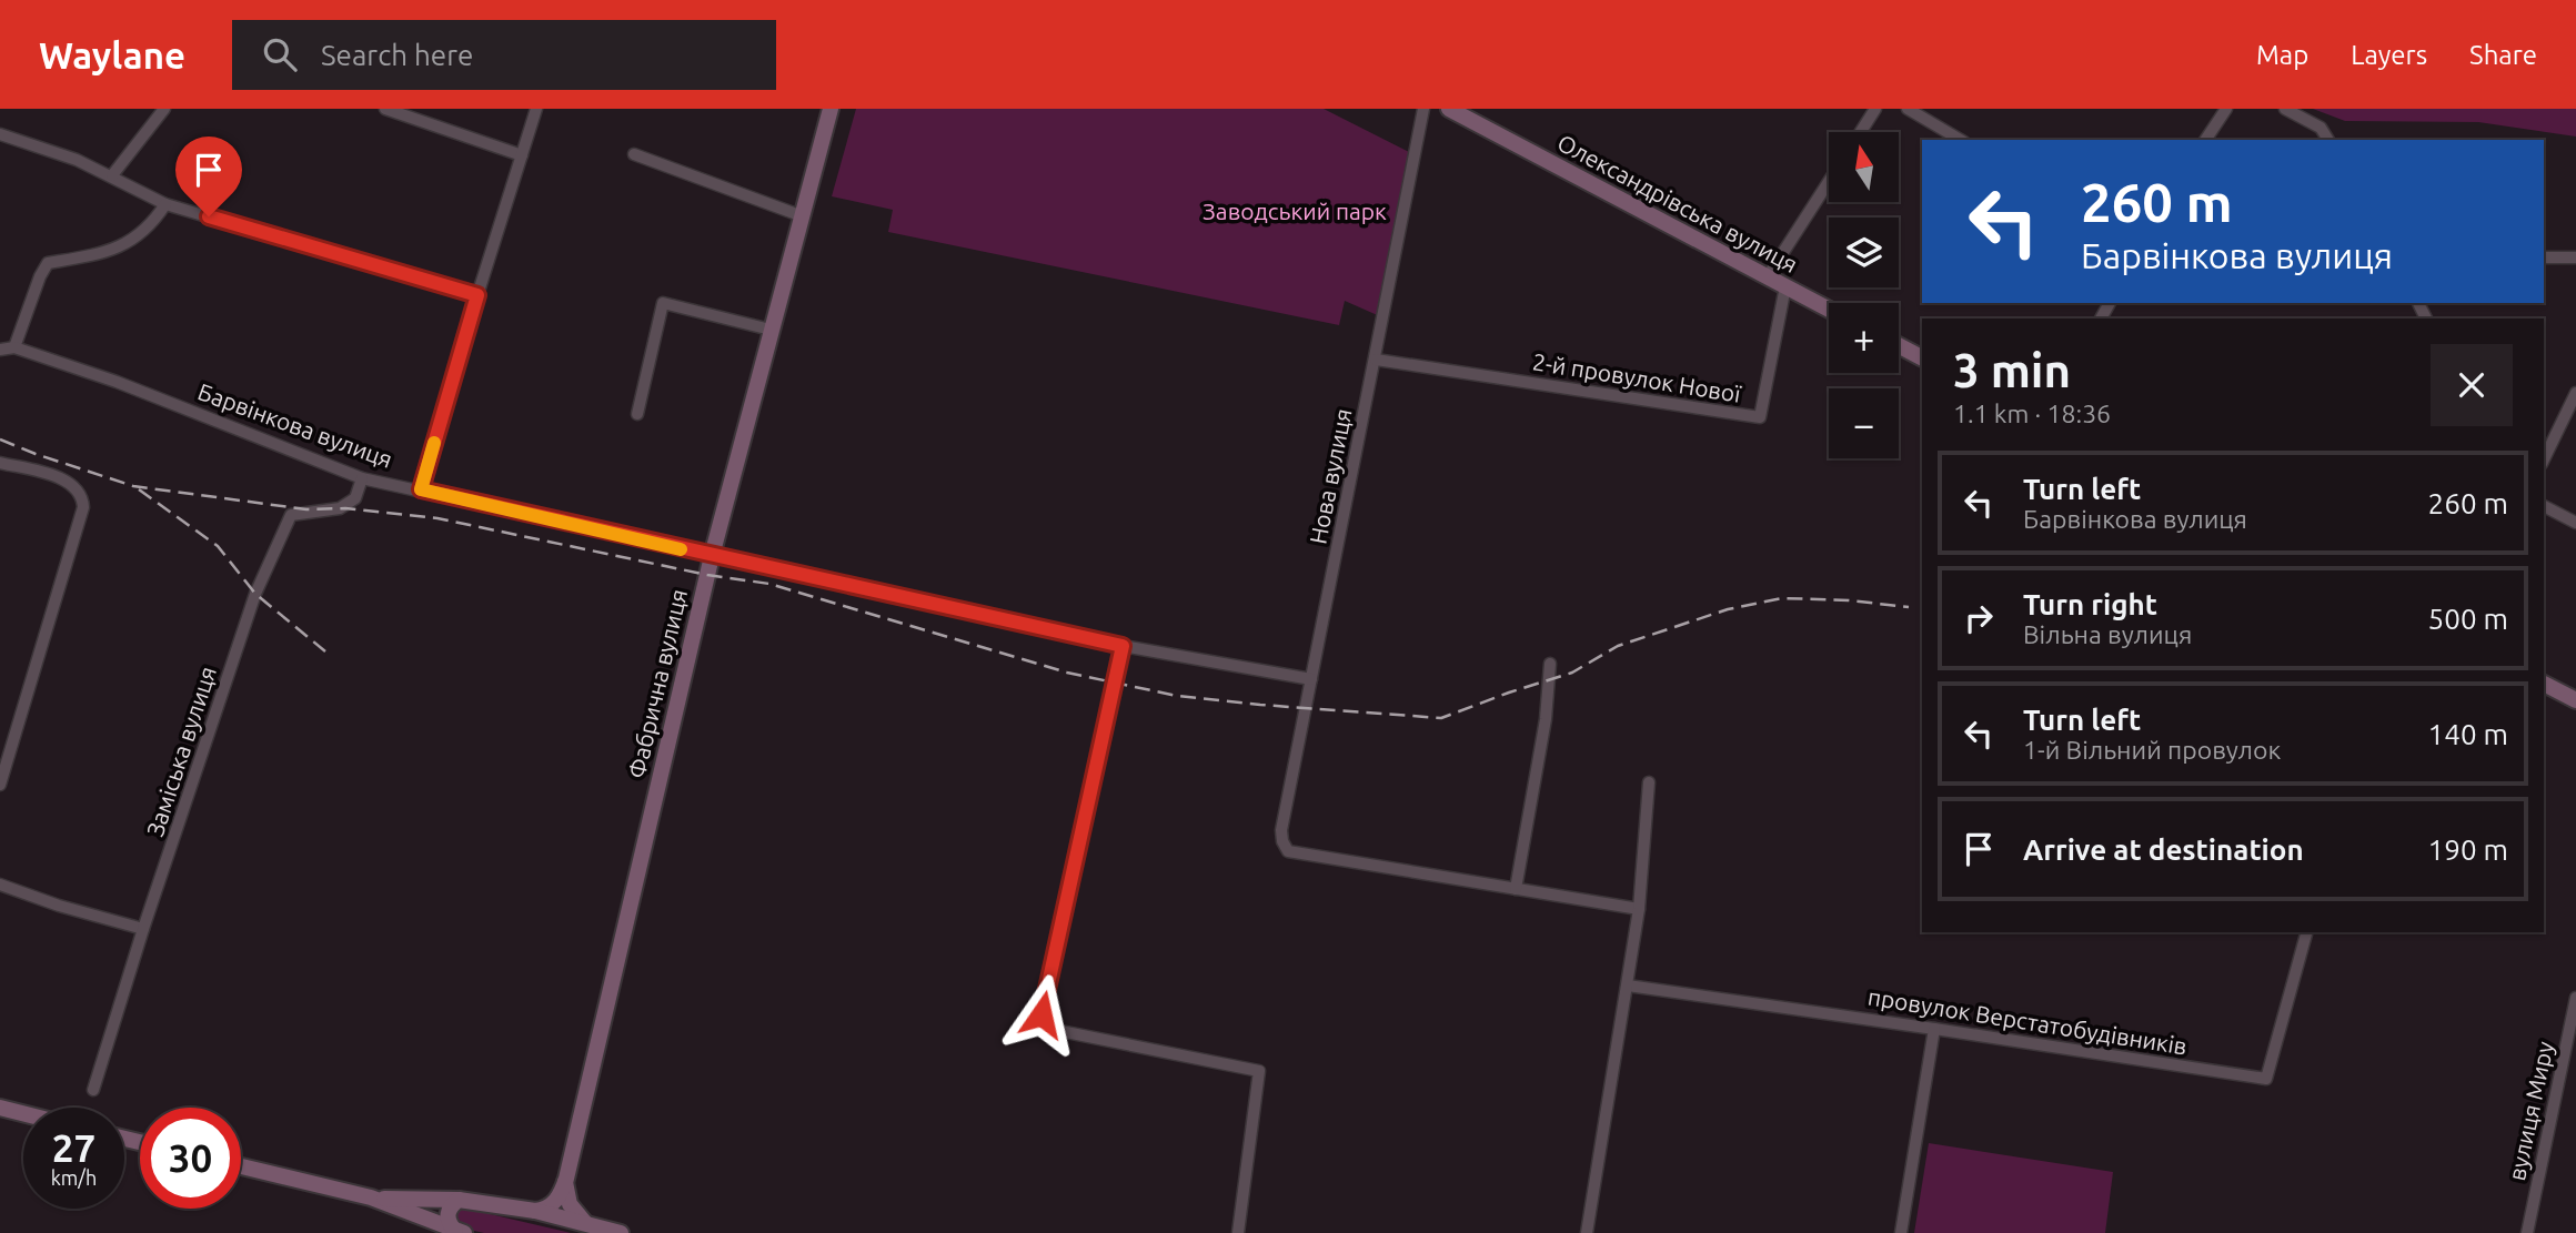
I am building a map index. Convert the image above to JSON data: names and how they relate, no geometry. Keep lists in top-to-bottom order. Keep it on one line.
{"streets":{"main road":["Олександрівська вулиця","Фабрична вулиця"],"street":["2-й провулок Нової","Барвінкова вулиця","Нова вулиця","Заміська вулиця","провулок Верстатобудівників","вулиця Миру"]},"crossings":[["Олександрівська вулиця","2-й провулок Нової"],["2-й провулок Нової","Нова вулиця"],["Барвінкова вулиця","Нова вулиця"],["Барвінкова вулиця","Фабрична вулиця"],["Барвінкова вулиця","Заміська вулиця"]],"parks":["Заводський парк"],"north":"top","page":{"header":"Waylane","search":"Search here","nav":["Map","Layers","Share"],"map_buttons":["+","−"],"turn":["260 m","Барвінкова вулиця"],"heading":["3 min","1.1 km · 18:36"],"list":[{"name":"Turn left","note":"Барвінкова вулиця","value":"260 m"},{"name":"Turn right","note":"Вільна вулиця","value":"500 m"},{"name":"Turn left","note":"1-й Вільний провулок","value":"140 m"},{"name":"Arrive at destination","value":"190 m"}],"speed":"27 km/h","limit":"30"}}
